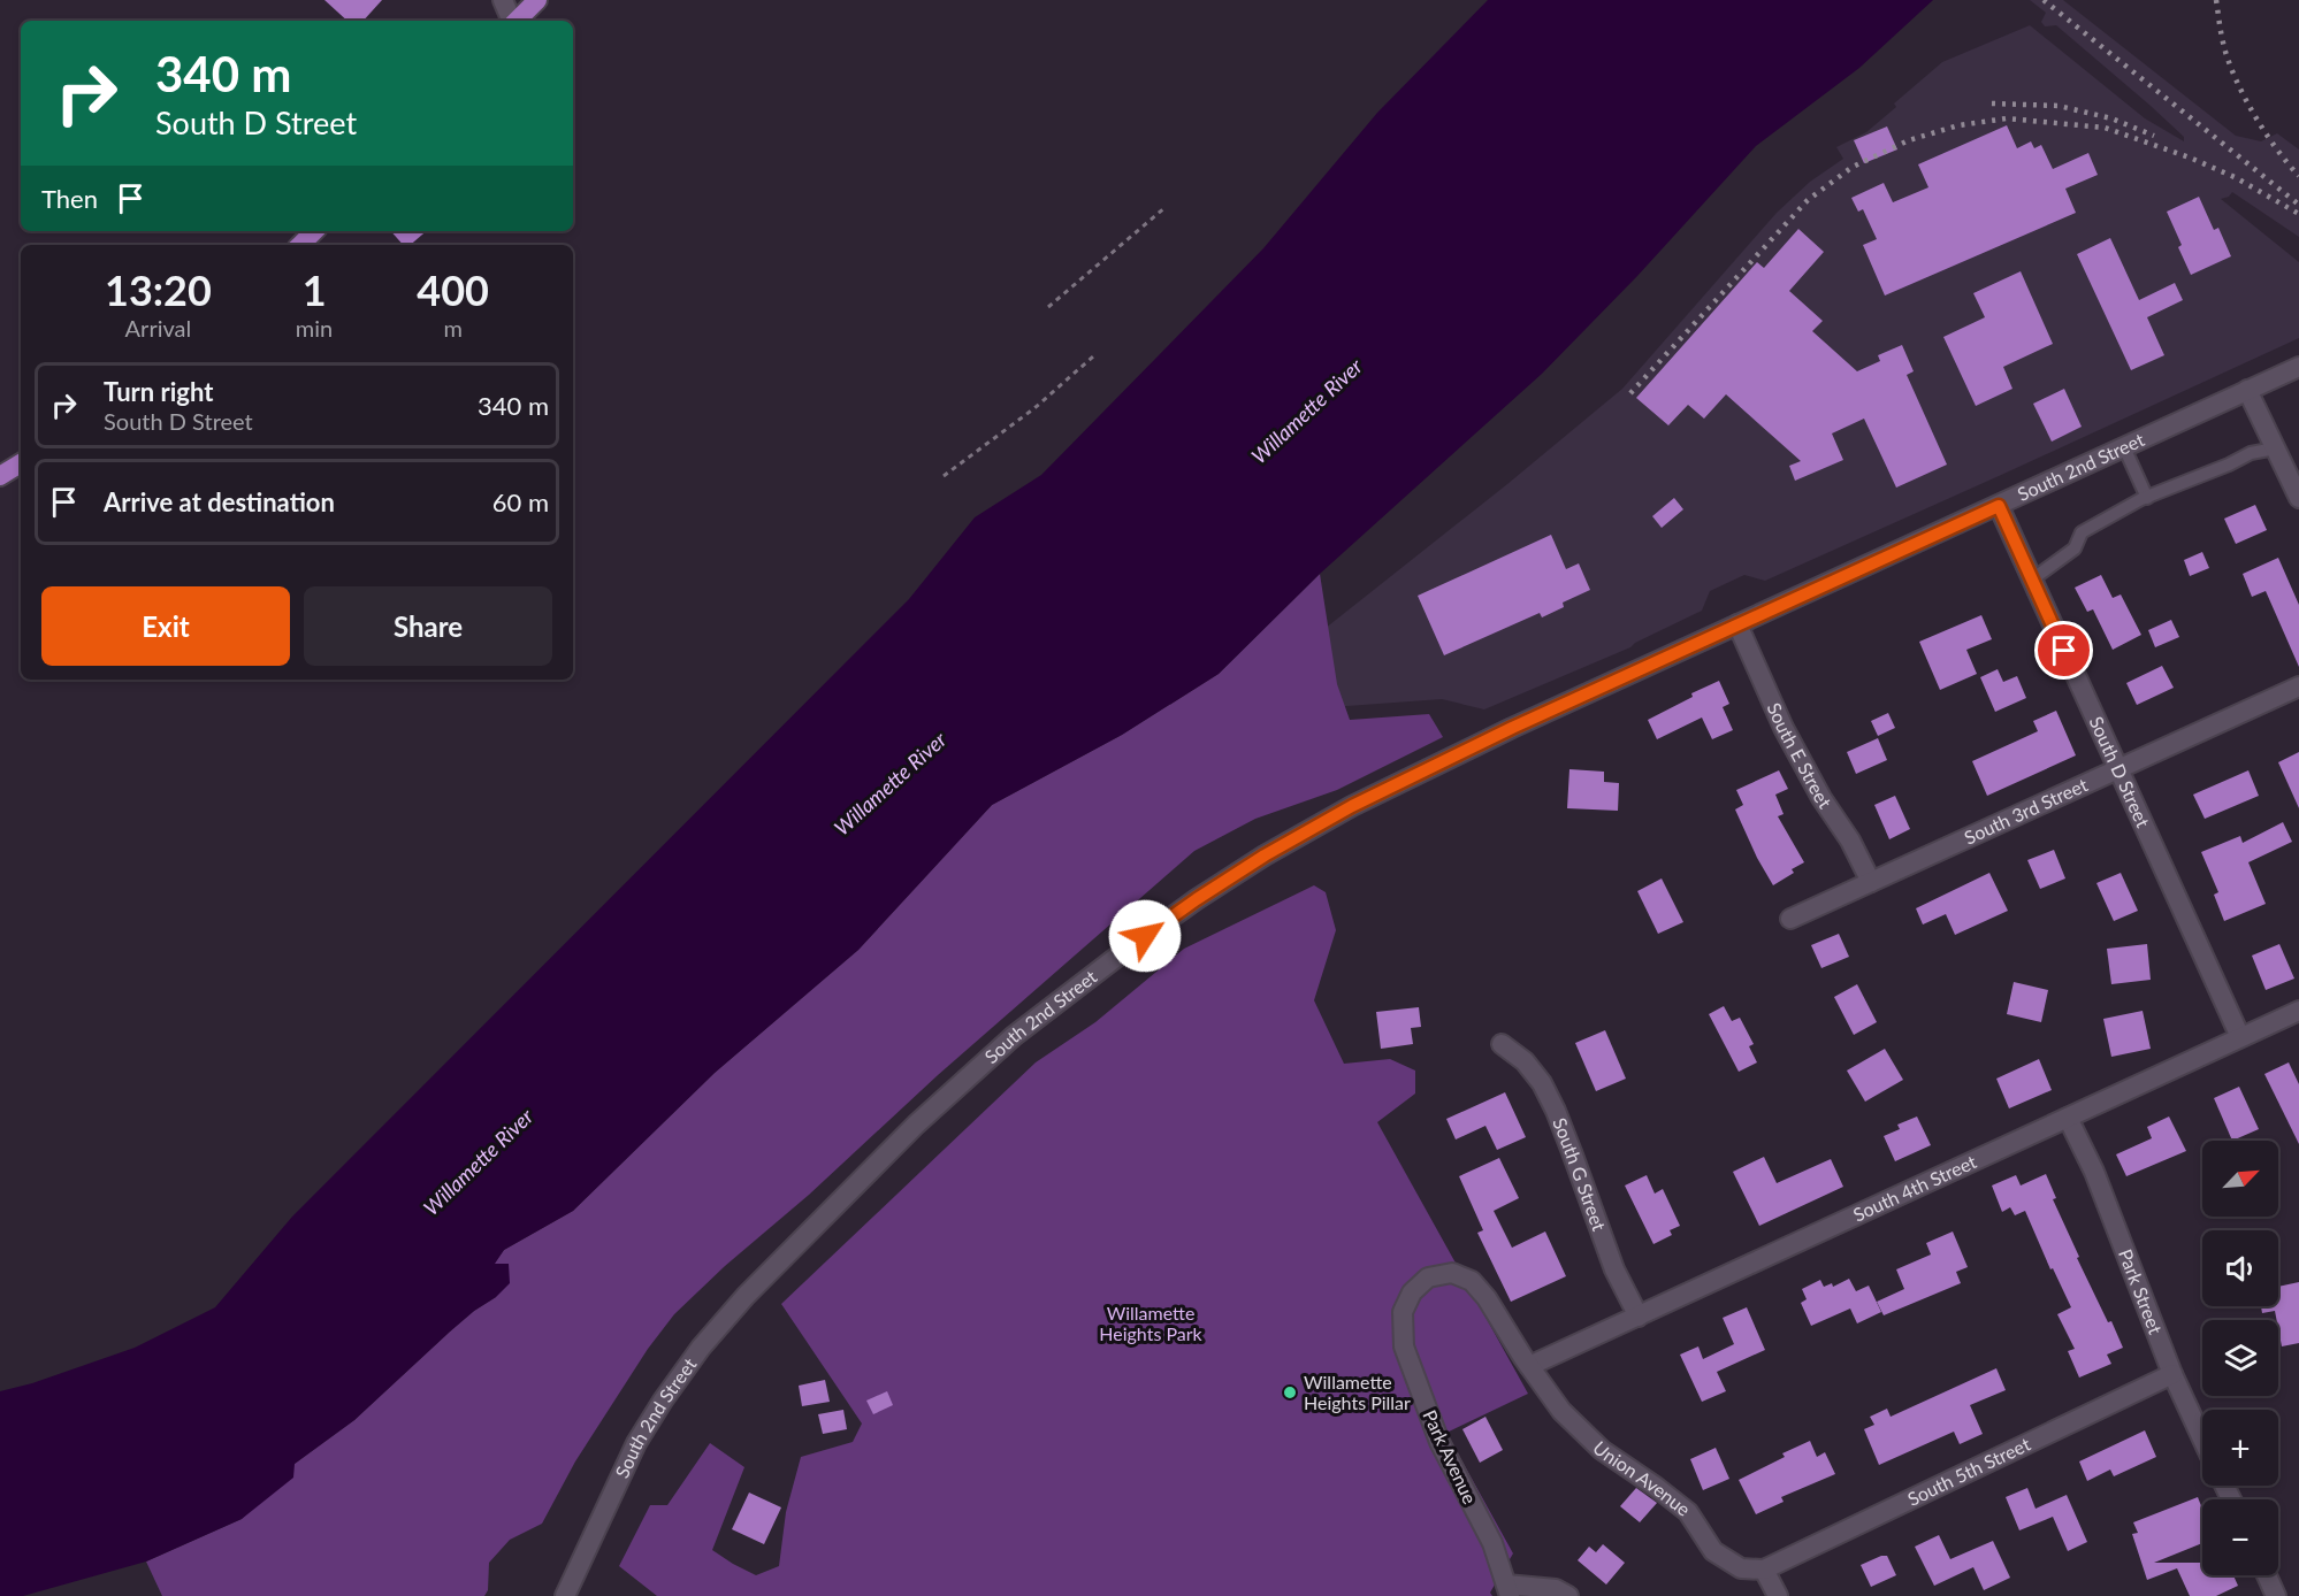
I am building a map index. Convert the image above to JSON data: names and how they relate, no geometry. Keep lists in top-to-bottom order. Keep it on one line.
{"streets":{"street":["South 2nd Street","South E Street","South D Street","South 3rd Street","South G Street","South 4th Street","Park Street","Park Avenue","South 5th Street","Union Avenue"]},"crossings":[["South 2nd Street","South E Street"],["South 2nd Street","South D Street"],["South E Street","South 3rd Street"],["South D Street","South 3rd Street"],["South D Street","South 4th Street"],["South G Street","South 4th Street"],["South 4th Street","Park Street"],["South 4th Street","Park Avenue"],["South 4th Street","Union Avenue"],["Park Street","South 5th Street"],["Park Avenue","Union Avenue"],["South 5th Street","Union Avenue"]],"water":["Willamette River"],"parks":["Willamette Heights Park"],"places":["Willamette Heights Pillar"],"north":"top right","page":{"turn":["340 m","South D Street"],"then":"Then","eta":["13:20","Arrival","1","min","400","m"],"list":[{"name":"Turn right","note":"South D Street","value":"340 m"},{"name":"Arrive at destination","value":"60 m"}],"buttons":["Exit","Share"],"map_buttons":["+","−"]}}
